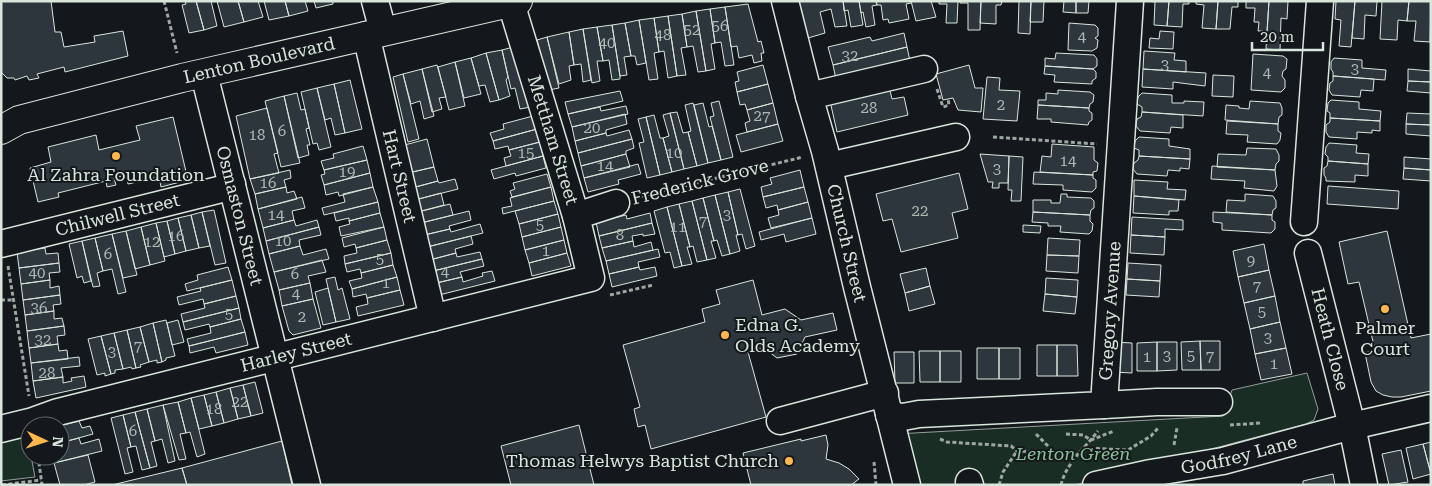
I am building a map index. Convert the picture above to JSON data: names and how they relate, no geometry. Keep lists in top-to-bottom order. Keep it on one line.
{"streets":{"main road":["Lenton Boulevard"],"street":["Mettham Street","Hart Street","Frederick Grove","Chilwell Street","Osmaston Street","Church Street","Gregory Avenue","Heath Close","Harley Street","Godfrey Lane"]},"crossings":[["Lenton Boulevard","Mettham Street"],["Lenton Boulevard","Hart Street"],["Lenton Boulevard","Osmaston Street"],["Mettham Street","Frederick Grove"],["Mettham Street","Harley Street"],["Hart Street","Harley Street"],["Frederick Grove","Church Street"],["Chilwell Street","Osmaston Street"],["Osmaston Street","Harley Street"],["Church Street","Gregory Avenue"],["Heath Close","Godfrey Lane"]],"parks":["Lenton Green"],"places":["Al Zahra Foundation","Palmer Court","Edna G. Olds Academy","Thomas Helwys Baptist Church"],"house_numbers":["56","52","48","4","40","32","3","3","4","2","28","27","20","6","18","15","10","14","14","3","19","16","22","14","3","7","5","11","8","16","10","12","1","6","5","9","4","40","6","1","7","4","36","5","5","2","3","32","7","3","3","5","7","1","1","28","22","18","6"],"scale_bar":"20 m","north":"right"}
